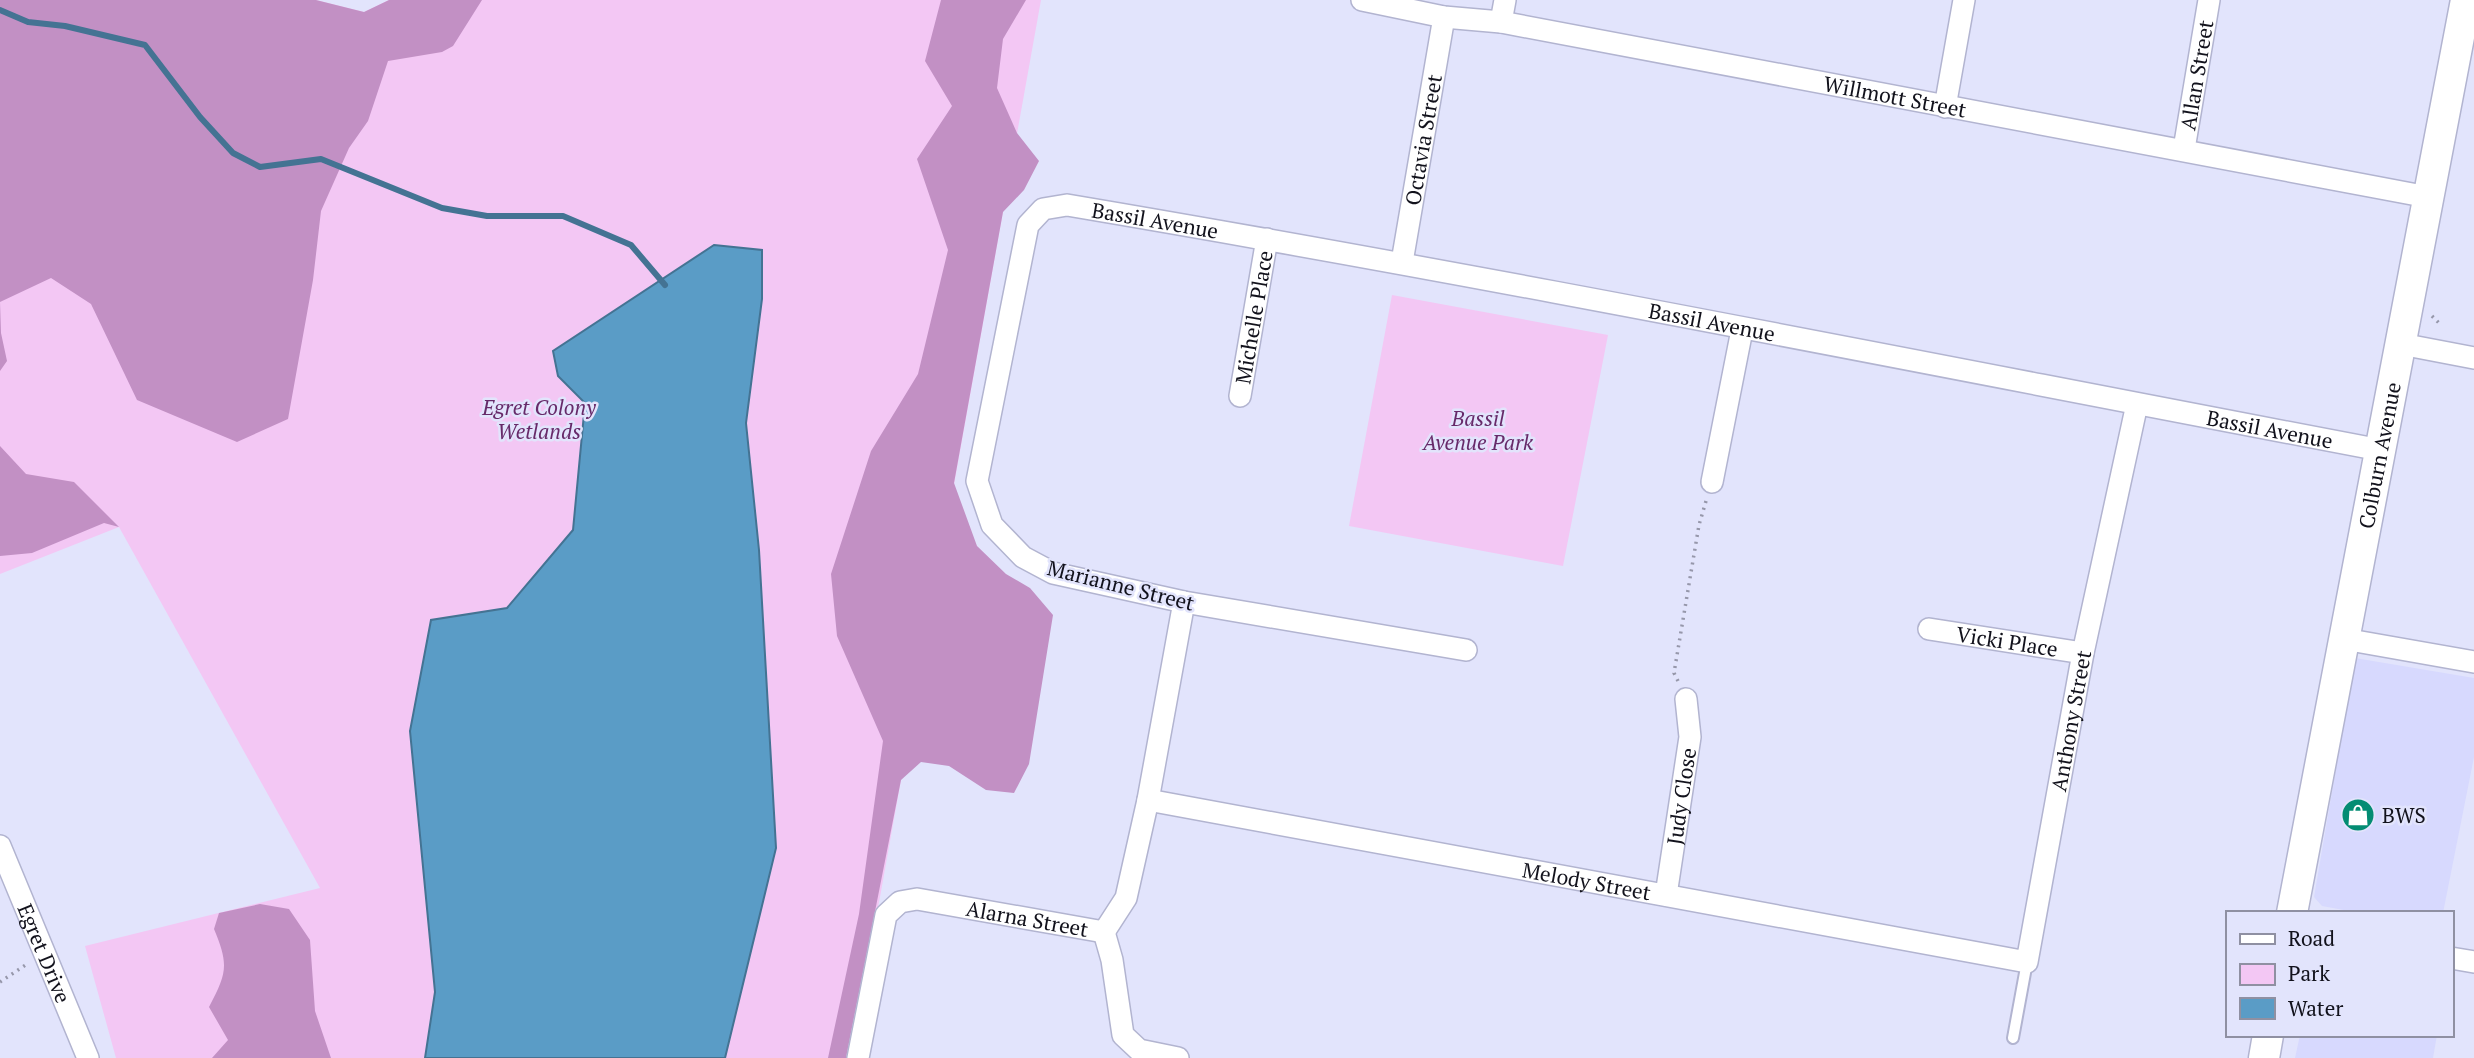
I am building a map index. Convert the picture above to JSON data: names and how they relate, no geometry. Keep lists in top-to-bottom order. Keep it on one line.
{"streets":{"main road":["Colburn Avenue"],"street":["Allan Street","Willmott Street","Octavia Street","Bassil Avenue","Michelle Place","Marianne Street","Vicki Place","Anthony Street","Judy Close","Melody Street","Alarna Street","Egret Drive"]},"crossings":[["Allan Street","Willmott Street"],["Willmott Street","Octavia Street"],["Willmott Street","Colburn Avenue"],["Octavia Street","Bassil Avenue"],["Bassil Avenue","Michelle Place"],["Bassil Avenue","Colburn Avenue"],["Bassil Avenue","Marianne Street"],["Bassil Avenue","Anthony Street"],["Marianne Street","Alarna Street"],["Vicki Place","Anthony Street"],["Anthony Street","Melody Street"],["Judy Close","Melody Street"],["Melody Street","Alarna Street"]],"parks":["Egret Colony Wetlands","Bassil Avenue Park"],"places":{"shop":["BWS"]},"legend":["Road","Park","Water"]}
